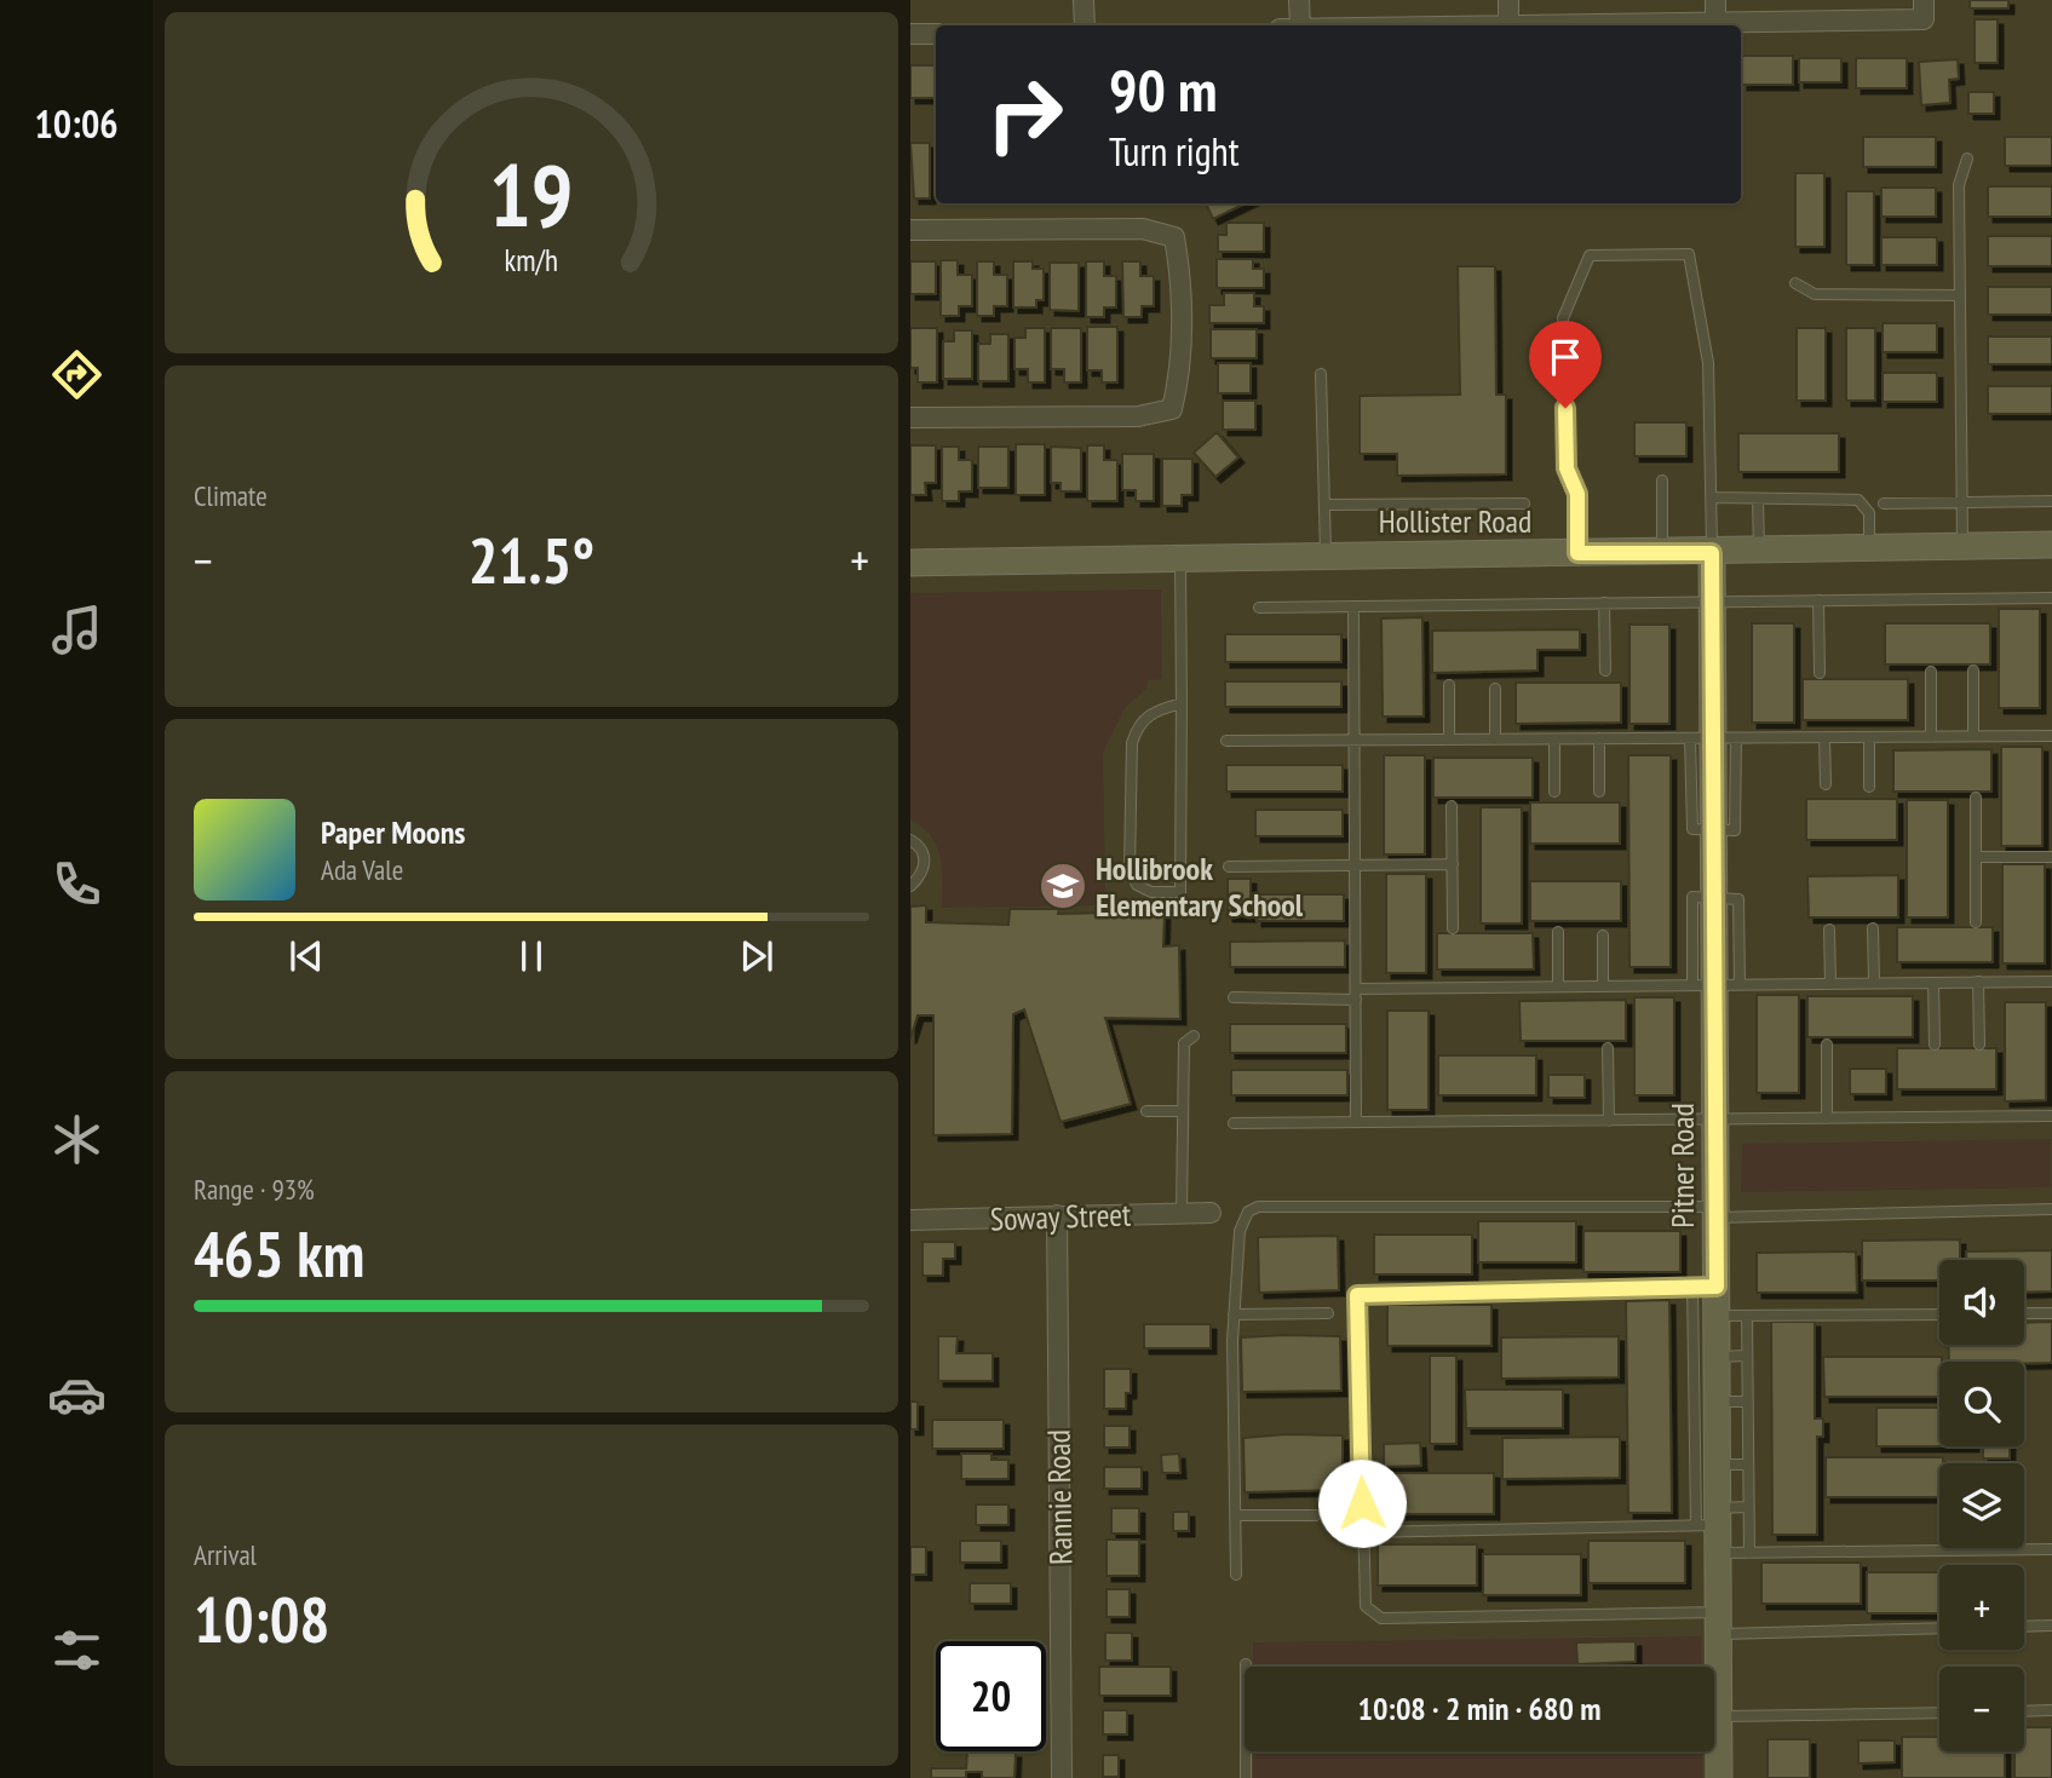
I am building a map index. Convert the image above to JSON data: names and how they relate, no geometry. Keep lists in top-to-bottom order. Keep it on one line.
{"streets":{"street":["Hollister Road","Pitner Road","Soway Street","Rannie Road"]},"crossings":[["Hollister Road","Pitner Road"],["Soway Street","Rannie Road"]],"places":{"school or university":["Hollibrook Elementary School"]},"page":{"tabs":"10:06","turn":["90 m","Turn right"],"tile":["Climate",["Range · 93%","465 km"],["Arrival","10:08"]],"heat":["−","21.5°","+"],"song":["Paper Moons","Ada Vale"],"map_buttons":["+","−"],"limit":"20","trip":"10:08 · 2 min · 680 m","gauge":["19","km/h"]}}
